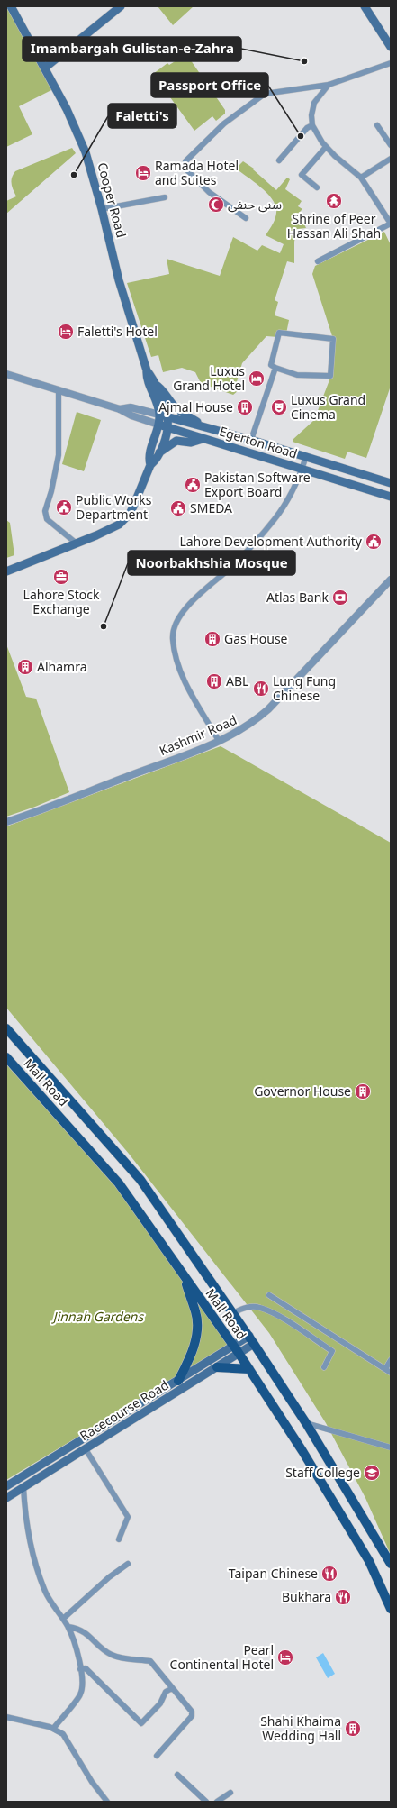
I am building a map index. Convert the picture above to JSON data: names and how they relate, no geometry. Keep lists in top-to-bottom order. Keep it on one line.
{"streets":{"main road":["Cooper Road","Egerton Road","Mall Road","Racecourse Road"],"street":["Kashmir Road"]},"crossings":[["Cooper Road","Egerton Road"],["Mall Road","Racecourse Road"]],"parks":["Jinnah Gardens"],"places":{"other":["Imambargah Gulistan-e-Zahra","Passport Office","Faletti's","Noorbakhshia Mosque"],"hotel":["Ramada Hotel and Suites","Faletti's Hotel","Luxus Grand Hotel","Pearl Continental Hotel"],"temple":["Shrine of Peer Hassan Ali Shah"],"mosque":["سنی حنفی"],"building":["Ajmal House","Gas House","Alhamra","ABL","Governor House","Shahi Khaima Wedding Hall"],"theatre":["Luxus Grand Cinema"],"public building":["Pakistan Software Export Board","Public Works Department","SMEDA","Lahore Development Authority"],"office":["Lahore Stock Exchange"],"bank":["Atlas Bank"],"restaurant":["Lung Fung Chinese","Taipan Chinese","Bukhara"],"school or university":["Staff College"]}}
